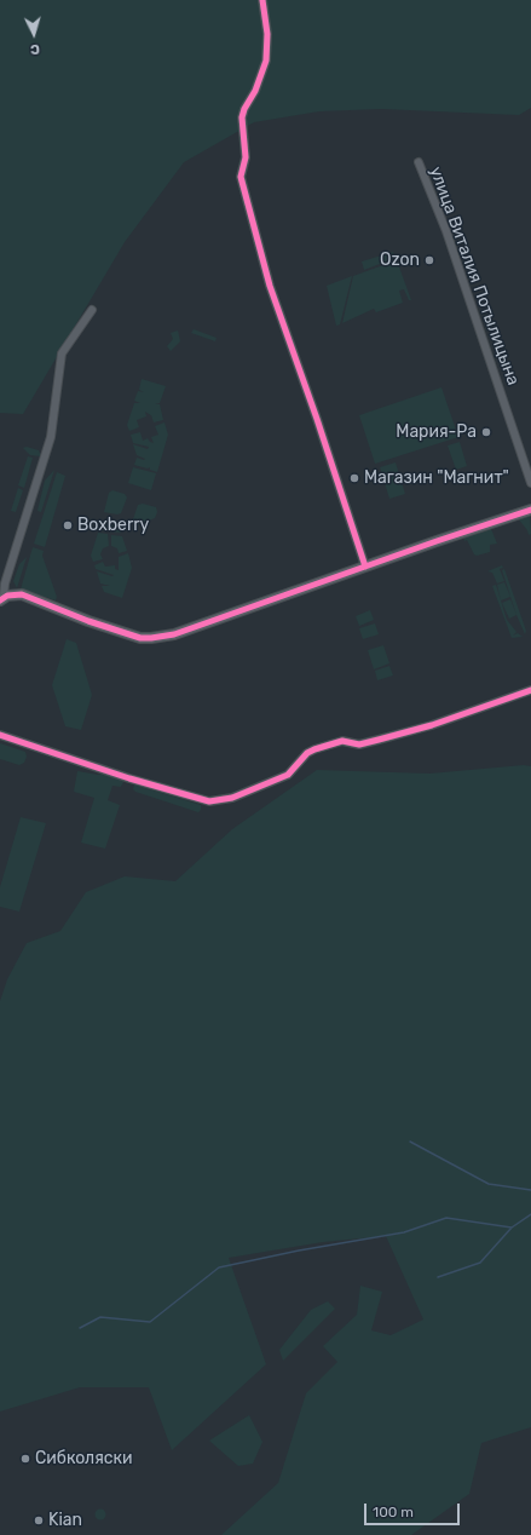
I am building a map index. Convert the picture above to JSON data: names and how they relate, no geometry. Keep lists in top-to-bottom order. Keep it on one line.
{"streets":{"street":["улица Виталия Потылицына"]},"places":["Ozon","Мария-Ра","Магазин \"Магнит\"","Boxberry","Сибколяски","Kian"],"scale_bar":"100 m","north":"bottom"}
